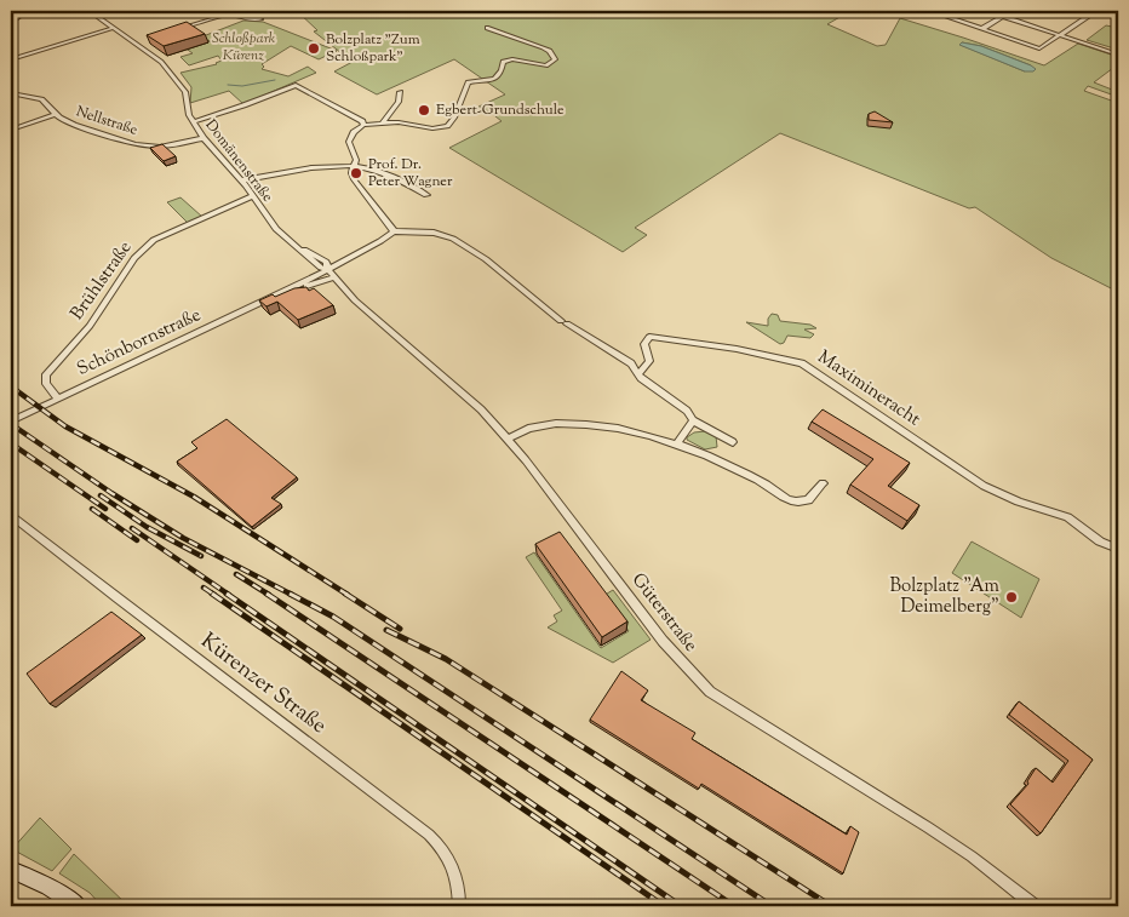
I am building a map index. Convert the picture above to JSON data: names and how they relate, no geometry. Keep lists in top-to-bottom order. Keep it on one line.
{"streets":{"street":["Nellstraße","Domänenstraße","Brühlstraße","Schönbornstraße","Maximineracht","Güterstraße","Kürenzer Straße"]},"crossings":[["Nellstraße","Domänenstraße"],["Domänenstraße","Brühlstraße"],["Domänenstraße","Schönbornstraße"],["Domänenstraße","Güterstraße"],["Brühlstraße","Schönbornstraße"],["Schönbornstraße","Güterstraße"]],"parks":["Schloßpark Kürenz"],"places":["Bolzplatz \"Zum Schloßpark\"","Egbert-Grundschule","Prof. Dr. Peter Wagner","Bolzplatz \"Am Deimelberg\""]}
